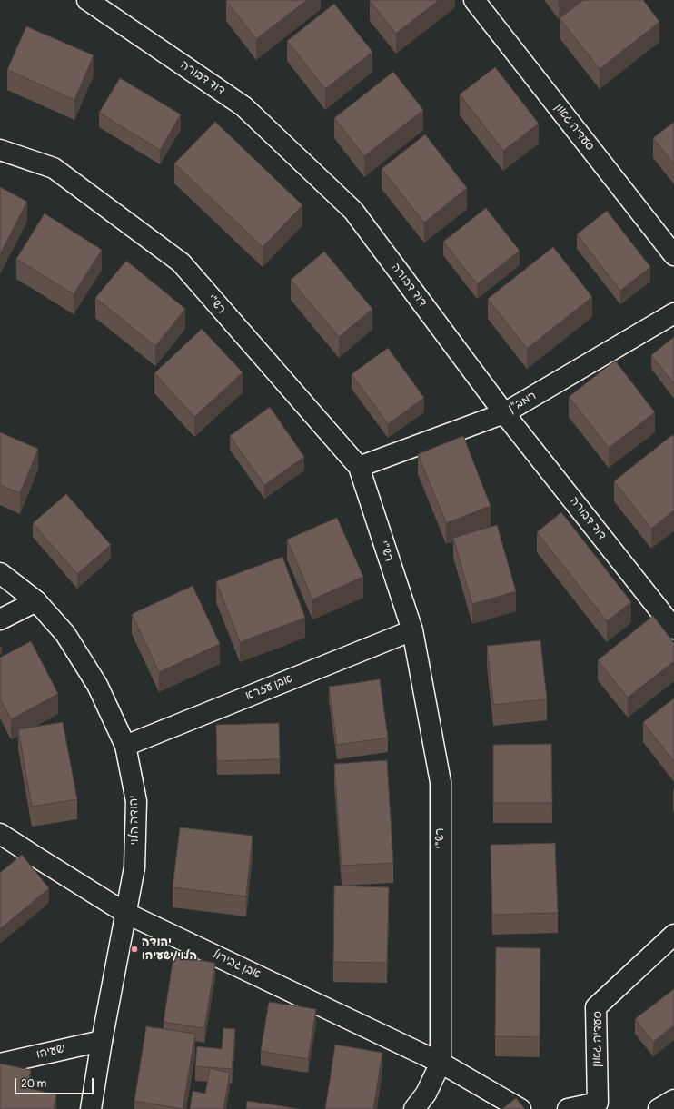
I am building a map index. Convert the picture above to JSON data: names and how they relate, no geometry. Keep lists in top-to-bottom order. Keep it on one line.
{"streets":{"street":["דוד דבורה","סעדיה גאון","רש\"י","רמב\"ן","אבן עזרא","יהודה הלוי","אבן גבירול","ישעיהו"]},"crossings":[["דוד דבורה","רמב\"ן"],["רש\"י","רמב\"ן"],["רש\"י","אבן עזרא"],["רש\"י","אבן גבירול"],["אבן עזרא","יהודה הלוי"],["יהודה הלוי","אבן גבירול"],["יהודה הלוי","ישעיהו"]],"places":["יהודה הלוי/ישעיהו"],"scale_bar":"20 m"}
